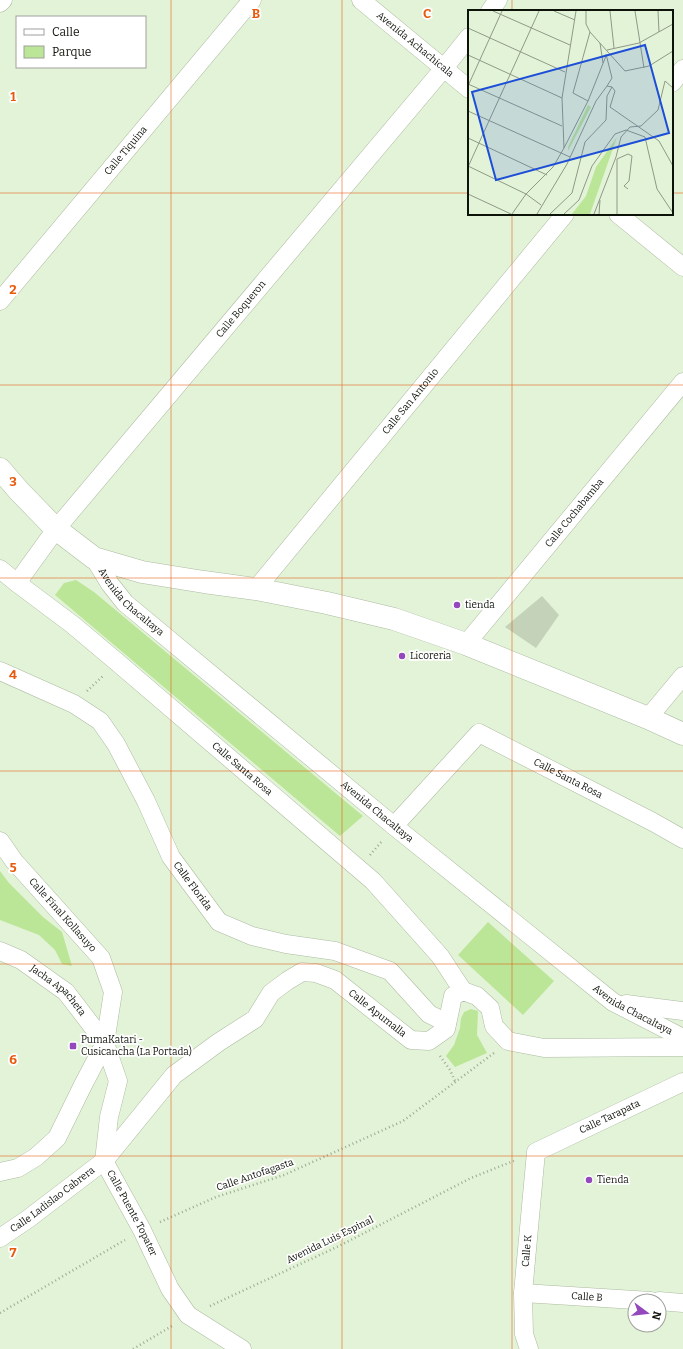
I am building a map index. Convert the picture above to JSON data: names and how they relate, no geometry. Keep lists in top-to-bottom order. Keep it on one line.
{"streets":{"street":["Avenida Achachicala","Calle Tiquina","Calle Boqueron","Calle San Antonio","Calle Cochabamba","Avenida Chacaltaya","Calle Santa Rosa","Calle Florida","Calle Final Kollasuyo","Jacha Apacheta","Calle Apumalla","Calle Tarapata","Calle Ladislao Cabrera","Calle Puente Topater","Calle K","Calle B"],"path":["Calle Antofagasta","Avenida Luis Espinal"]},"crossings":[["Avenida Achachicala","Calle Boqueron"],["Calle Boqueron","Avenida Chacaltaya"],["Calle Boqueron","Calle Santa Rosa"],["Calle San Antonio","Avenida Chacaltaya"],["Calle Cochabamba","Avenida Chacaltaya"],["Avenida Chacaltaya","Calle Santa Rosa"],["Calle Final Kollasuyo","Jacha Apacheta"],["Calle Final Kollasuyo","Calle Puente Topater"],["Jacha Apacheta","Calle Puente Topater"],["Calle Apumalla","Calle Ladislao Cabrera"],["Calle Apumalla","Calle Puente Topater"],["Calle Tarapata","Avenida Luis Espinal"],["Calle Tarapata","Calle K"],["Calle Antofagasta","Calle Puente Topater"],["Calle Ladislao Cabrera","Calle Puente Topater"],["Calle Puente Topater","Avenida Luis Espinal"],["Avenida Luis Espinal","Calle K"],["Calle K","Calle B"]],"places":{"other":["tienda","Licoreria","Tienda"],"transit":["PumaKatari - Cusicancha (La Portada)"]},"legend":["Calle","Parque"],"north":"right","grid":{"columns":["B","C"],"rows":["1","2","3","4","5","6","7"]}}
